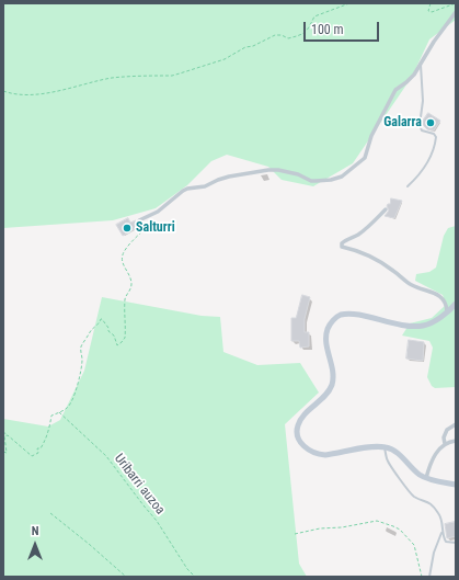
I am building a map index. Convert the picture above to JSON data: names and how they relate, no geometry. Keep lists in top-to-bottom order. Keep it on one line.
{"streets":{"path":["Uribarri auzoa"]},"places":["Galarra","Salturri"],"scale_bar":"100 m","north":"top"}
